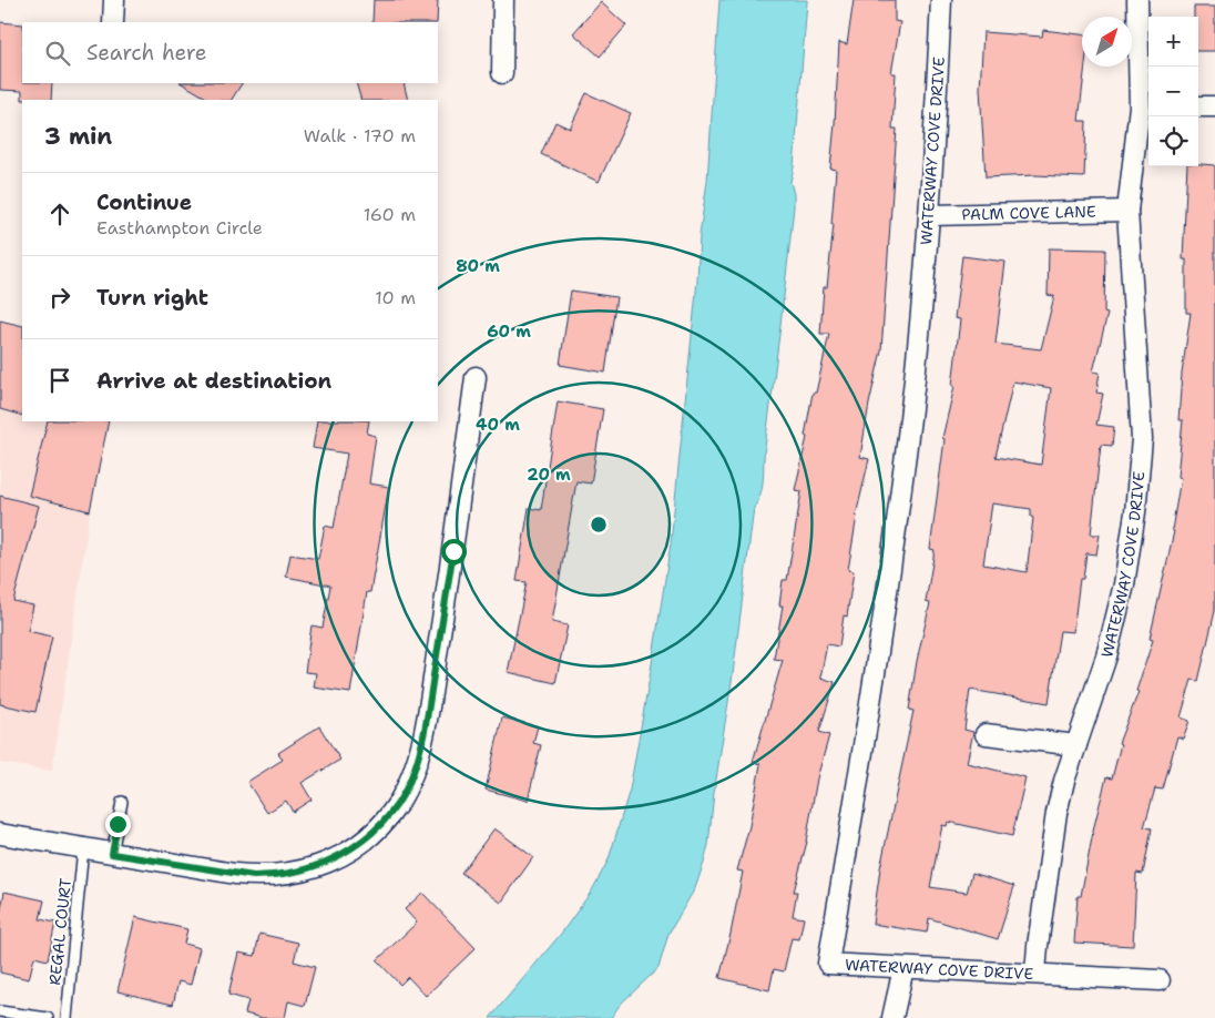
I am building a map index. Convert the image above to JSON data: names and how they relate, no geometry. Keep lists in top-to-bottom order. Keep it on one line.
{"streets":{"street":["WATERWAY COVE DRIVE","PALM COVE LANE"],"lane":["REGAL COURT"]},"crossings":[["WATERWAY COVE DRIVE","PALM COVE LANE"]],"north":"top right","page":{"map_buttons":["+","−"],"search":"Search here","heading":["3 min","Walk · 170 m"],"list":[["Continue","Easthampton Circle","160 m"],["Turn right","10 m"],"Arrive at destination"]},"rings":["80 m","60 m","40 m","20 m"]}
